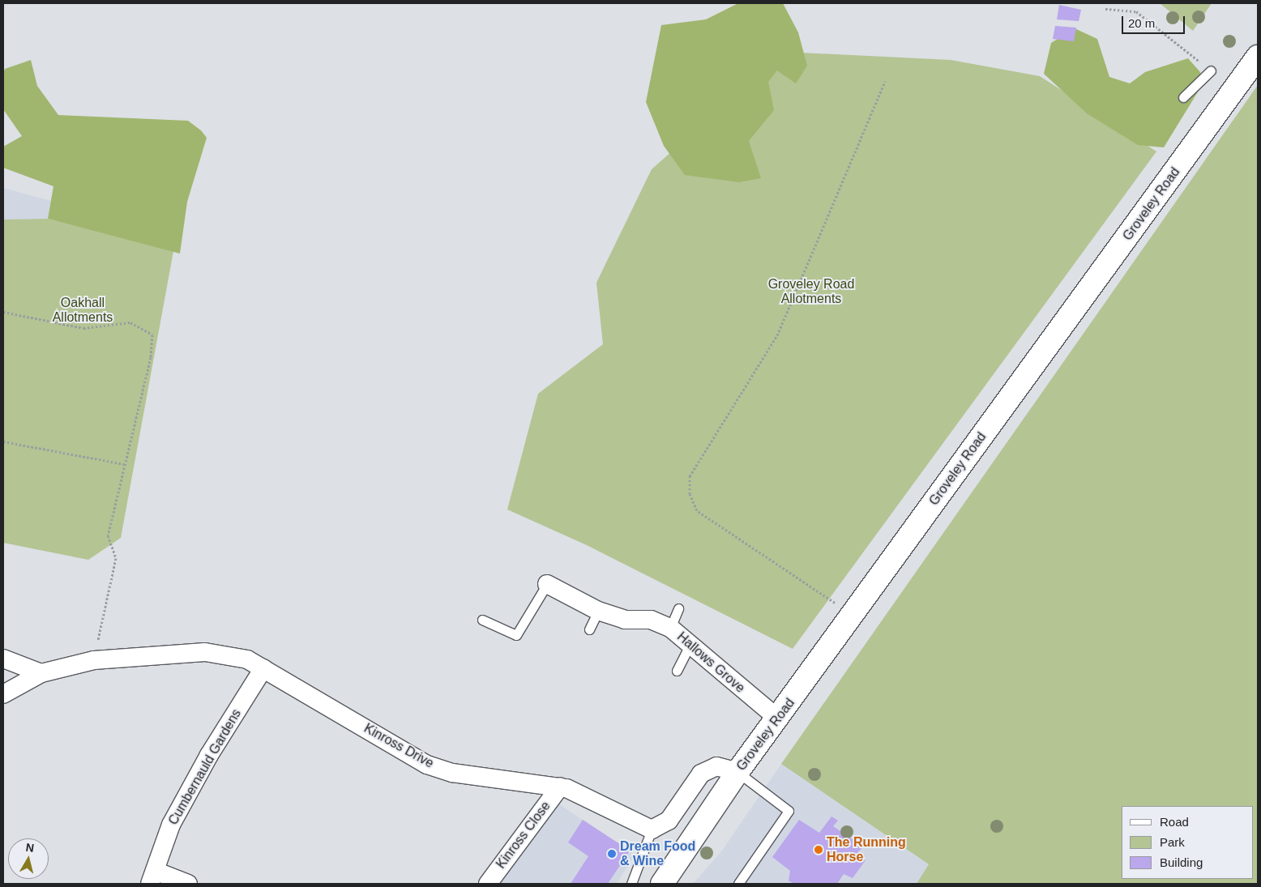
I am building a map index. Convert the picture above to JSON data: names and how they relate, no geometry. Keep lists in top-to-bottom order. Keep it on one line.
{"streets":{"street":["Groveley Road","Hallows Grove","Kinross Drive","Cumbernauld Gardens","Kinross Close"]},"crossings":[["Groveley Road","Hallows Grove"],["Kinross Drive","Cumbernauld Gardens"],["Kinross Drive","Kinross Close"]],"parks":["Groveley Road Allotments","Oakhall Allotments"],"places":["The Running Horse","Dream Food & Wine"],"legend":["Road","Park","Building"],"scale_bar":"20 m","north":"top"}
